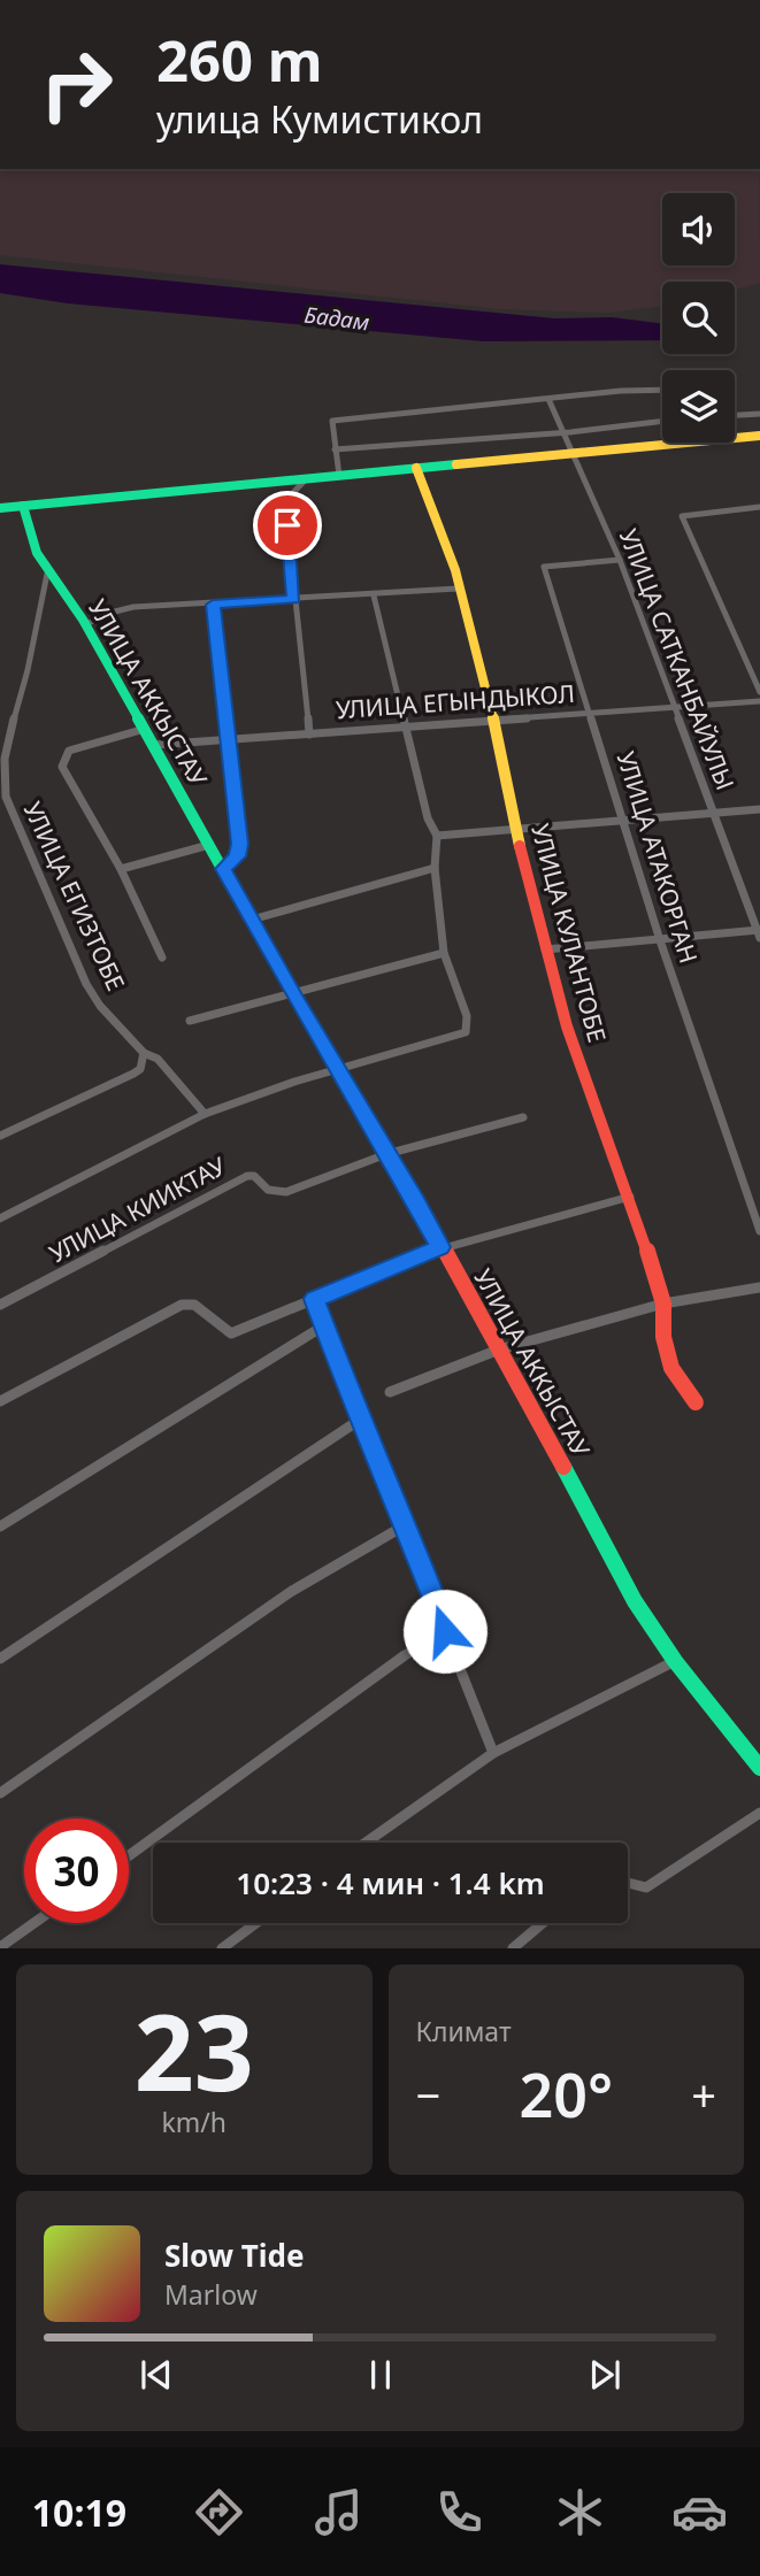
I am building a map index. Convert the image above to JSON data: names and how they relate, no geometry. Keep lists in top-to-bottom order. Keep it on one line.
{"streets":{"main road":["УЛИЦА АККЫСТАУ","УЛИЦА КУЛАНТОБЕ"],"street":["УЛИЦА САТКАНБАЙУЛЫ","УЛИЦА ЕГЫНДЫКОЛ","УЛИЦА АТАКОРГАН","УЛИЦА ЕГИЗТОБЕ","УЛИЦА КИИКТАУ"]},"crossings":[["УЛИЦА САТКАНБАЙУЛЫ","УЛИЦА ЕГЫНДЫКОЛ"],["УЛИЦА САТКАНБАЙУЛЫ","УЛИЦА АТАКОРГАН"],["УЛИЦА АККЫСТАУ","УЛИЦА ЕГЫНДЫКОЛ"],["УЛИЦА АККЫСТАУ","УЛИЦА ЕГИЗТОБЕ"],["УЛИЦА АККЫСТАУ","УЛИЦА КИИКТАУ"],["УЛИЦА ЕГЫНДЫКОЛ","УЛИЦА АТАКОРГАН"],["УЛИЦА ЕГЫНДЫКОЛ","УЛИЦА КУЛАНТОБЕ"]],"water":["Бадам"],"page":{"turn":["260 m","улица Кумистикол"],"limit":"30","trip":"10:23 · 4 мин · 1.4 km","tile":[["23","km/h"],"Климат"],"heat":["−","20°","+"],"song":["Slow Tide","Marlow"],"tabs":"10:19"}}
